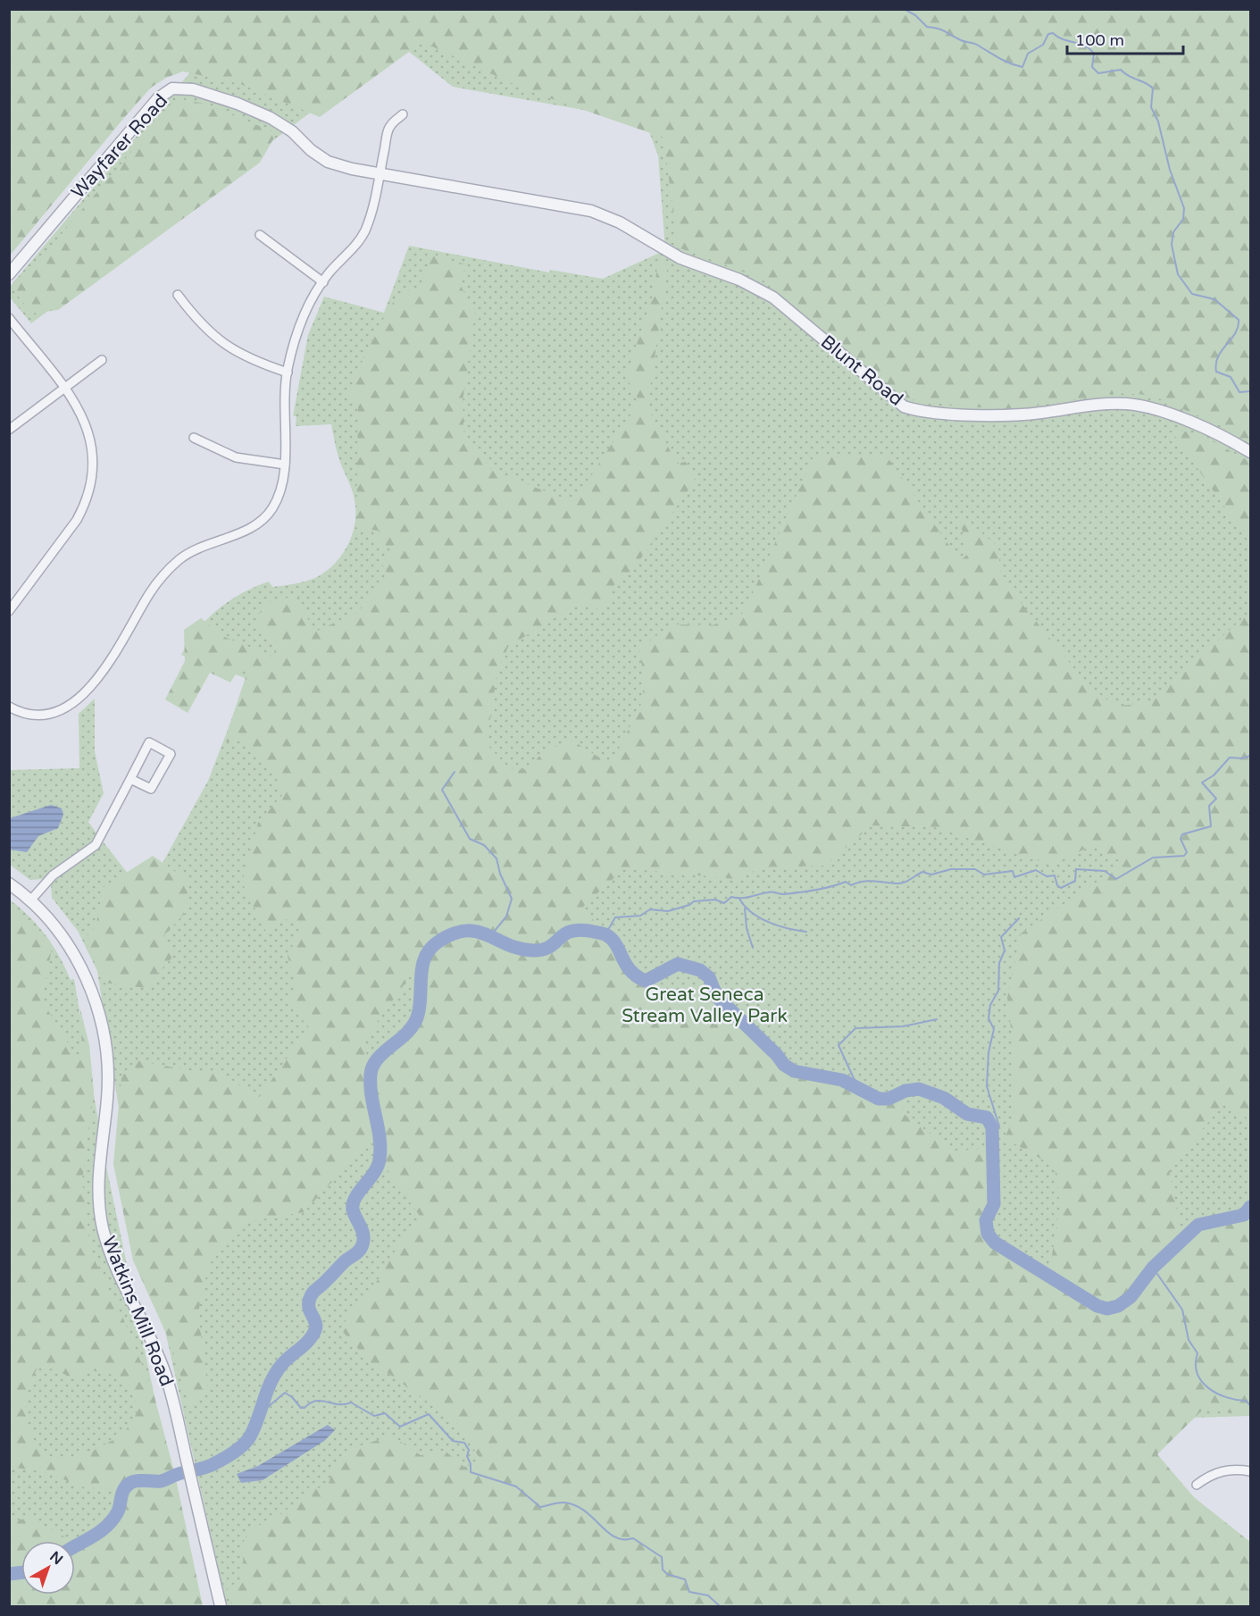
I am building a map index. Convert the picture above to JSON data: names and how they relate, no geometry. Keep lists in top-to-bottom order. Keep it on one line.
{"streets":{"street":["Wayfarer Road","Blunt Road","Watkins Mill Road"]},"crossings":[["Wayfarer Road","Blunt Road"]],"parks":["Great Seneca Stream Valley Park"],"scale_bar":"100 m","north":"top right"}
